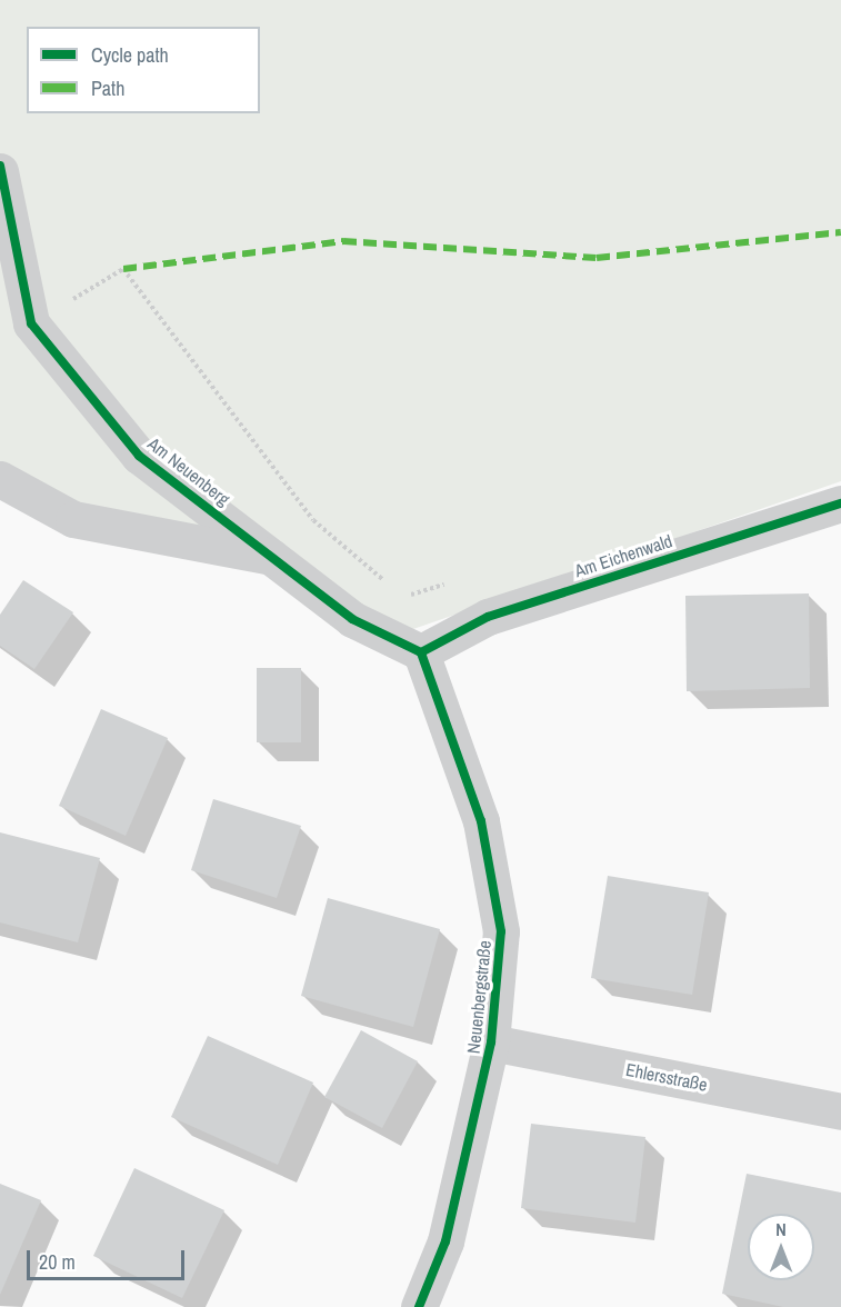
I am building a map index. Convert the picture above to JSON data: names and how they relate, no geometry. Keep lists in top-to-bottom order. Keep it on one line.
{"streets":{"street":["Am Neuenberg","Am Eichenwald","Neuenbergstraße","Ehlersstraße"]},"crossings":[["Am Neuenberg","Am Eichenwald"],["Am Neuenberg","Neuenbergstraße"],["Am Eichenwald","Neuenbergstraße"],["Neuenbergstraße","Ehlersstraße"]],"legend":["Cycle path","Path"],"scale_bar":"20 m","north":"top"}
